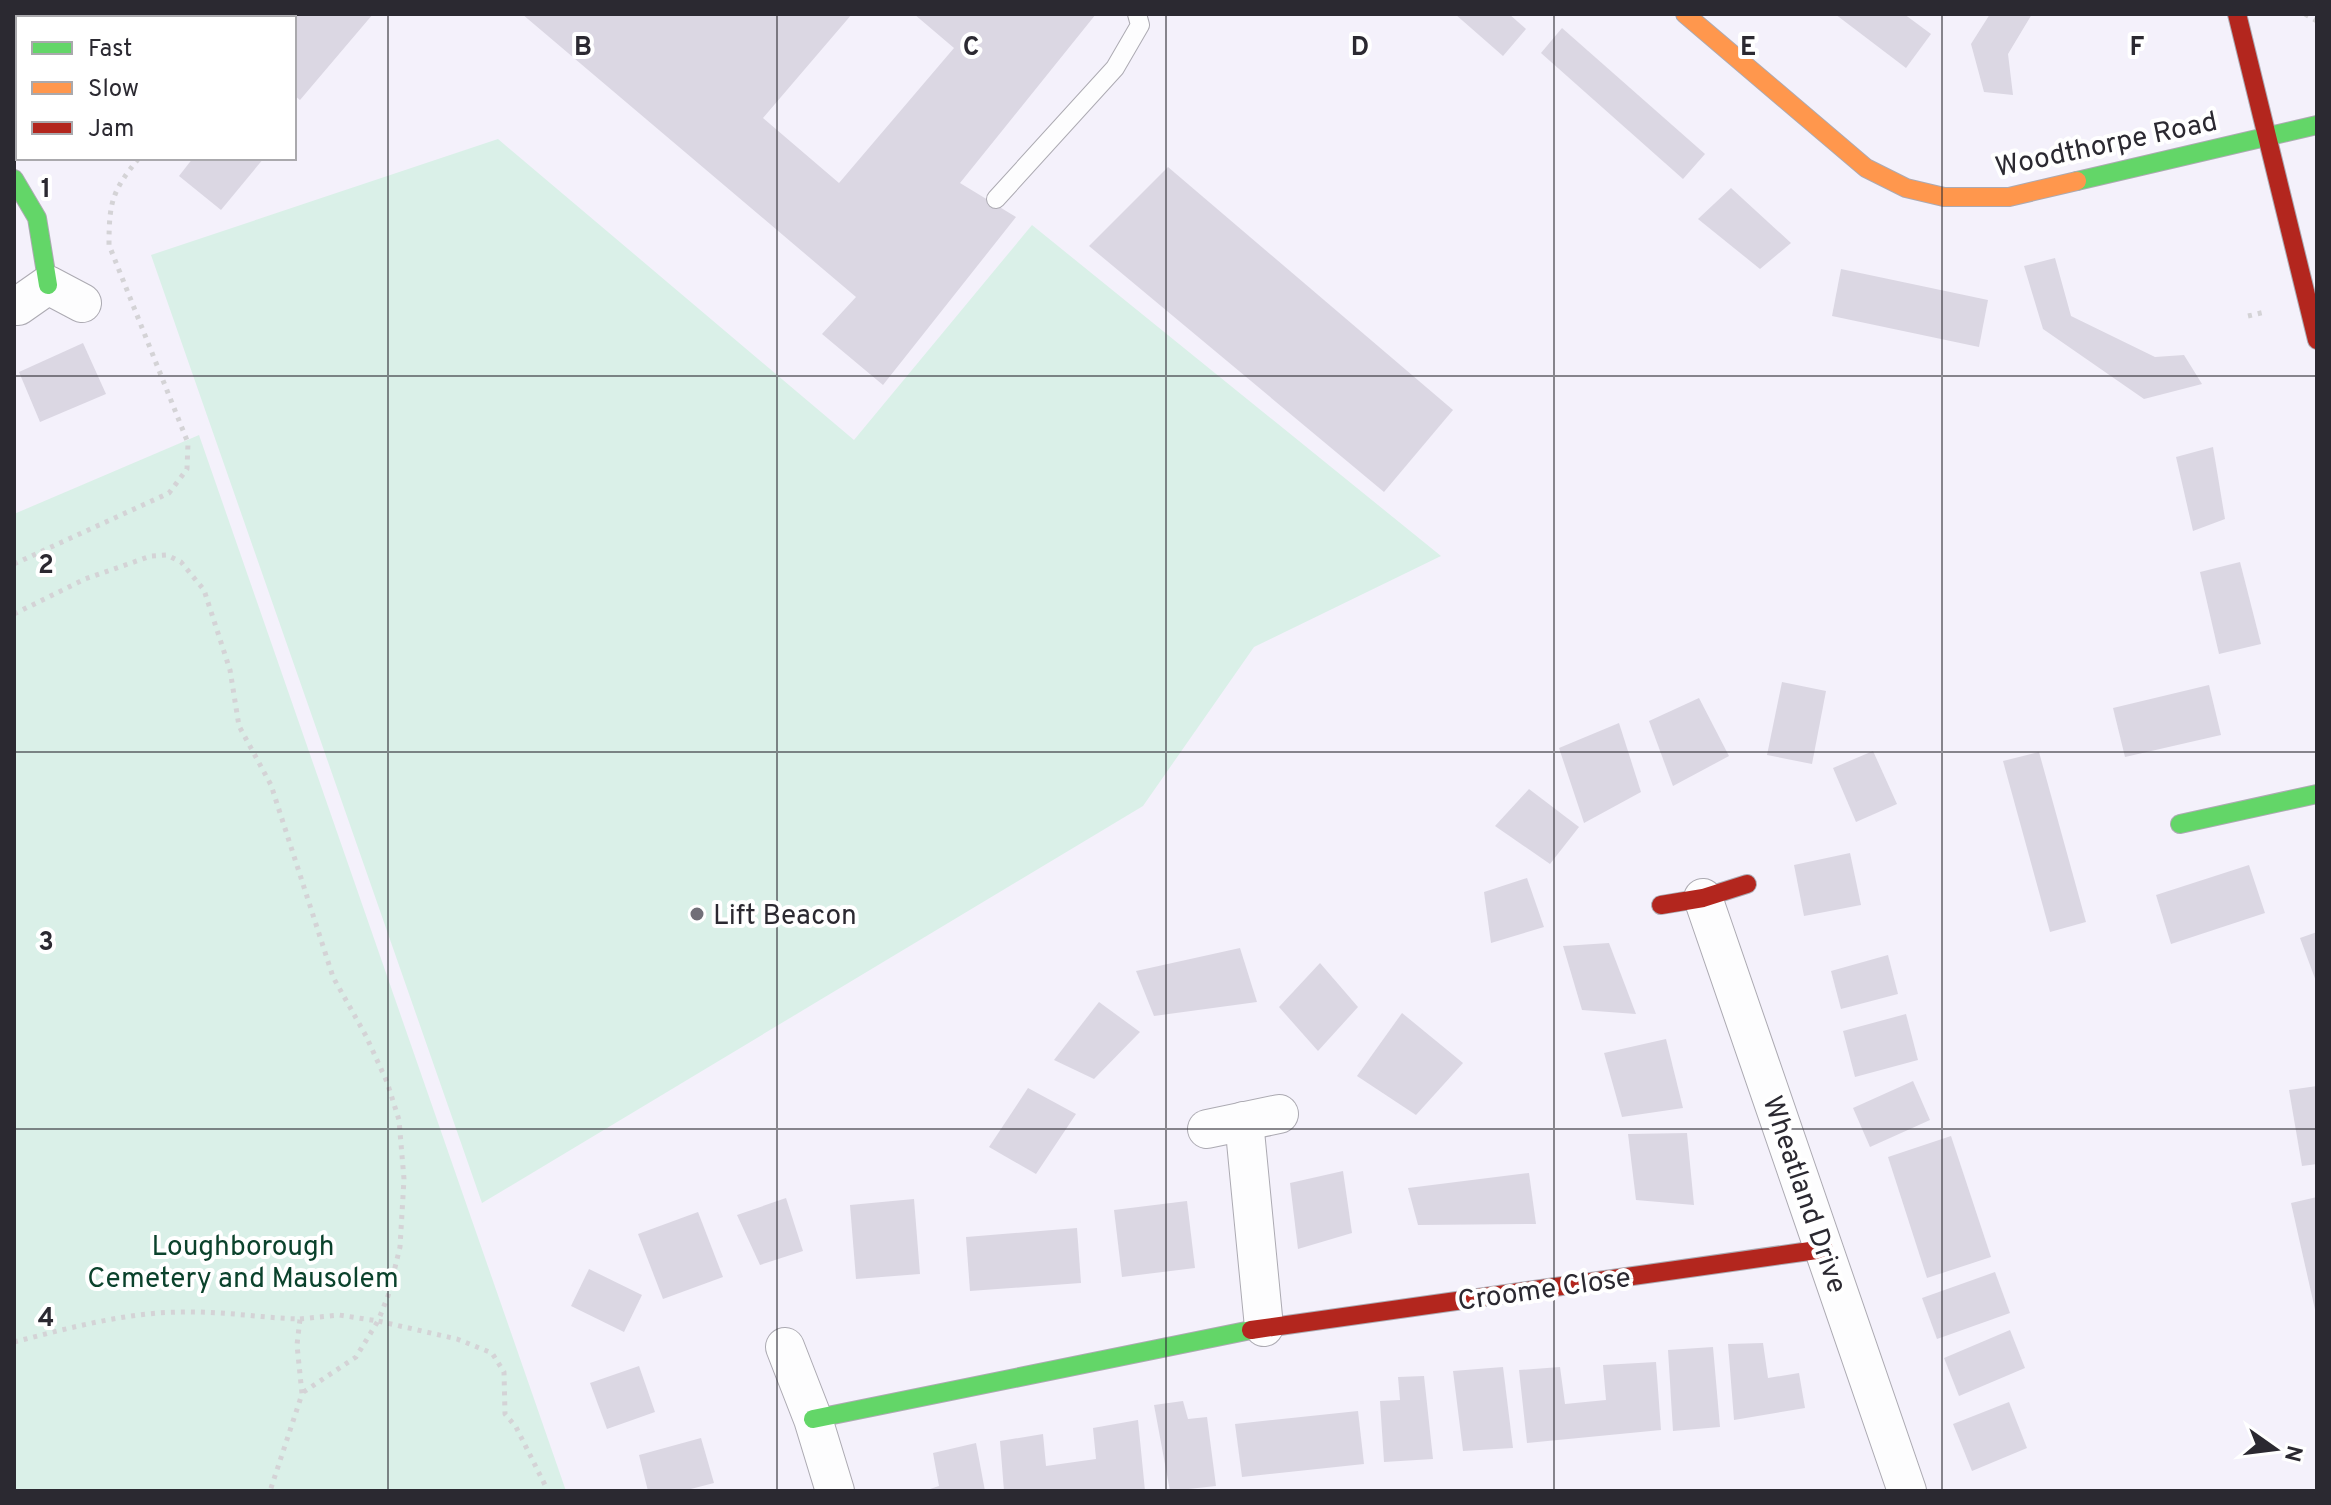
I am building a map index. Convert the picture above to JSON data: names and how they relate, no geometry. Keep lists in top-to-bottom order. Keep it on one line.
{"streets":{"street":["Woodthorpe Road","Wheatland Drive","Croome Close"]},"crossings":[["Wheatland Drive","Croome Close"]],"parks":["Loughborough Cemetery and Mausolem"],"places":["Lift Beacon"],"legend":["Fast","Slow","Jam"],"north":"right","grid":{"columns":["B","C","D","E","F"],"rows":["1","2","3","4"]}}
